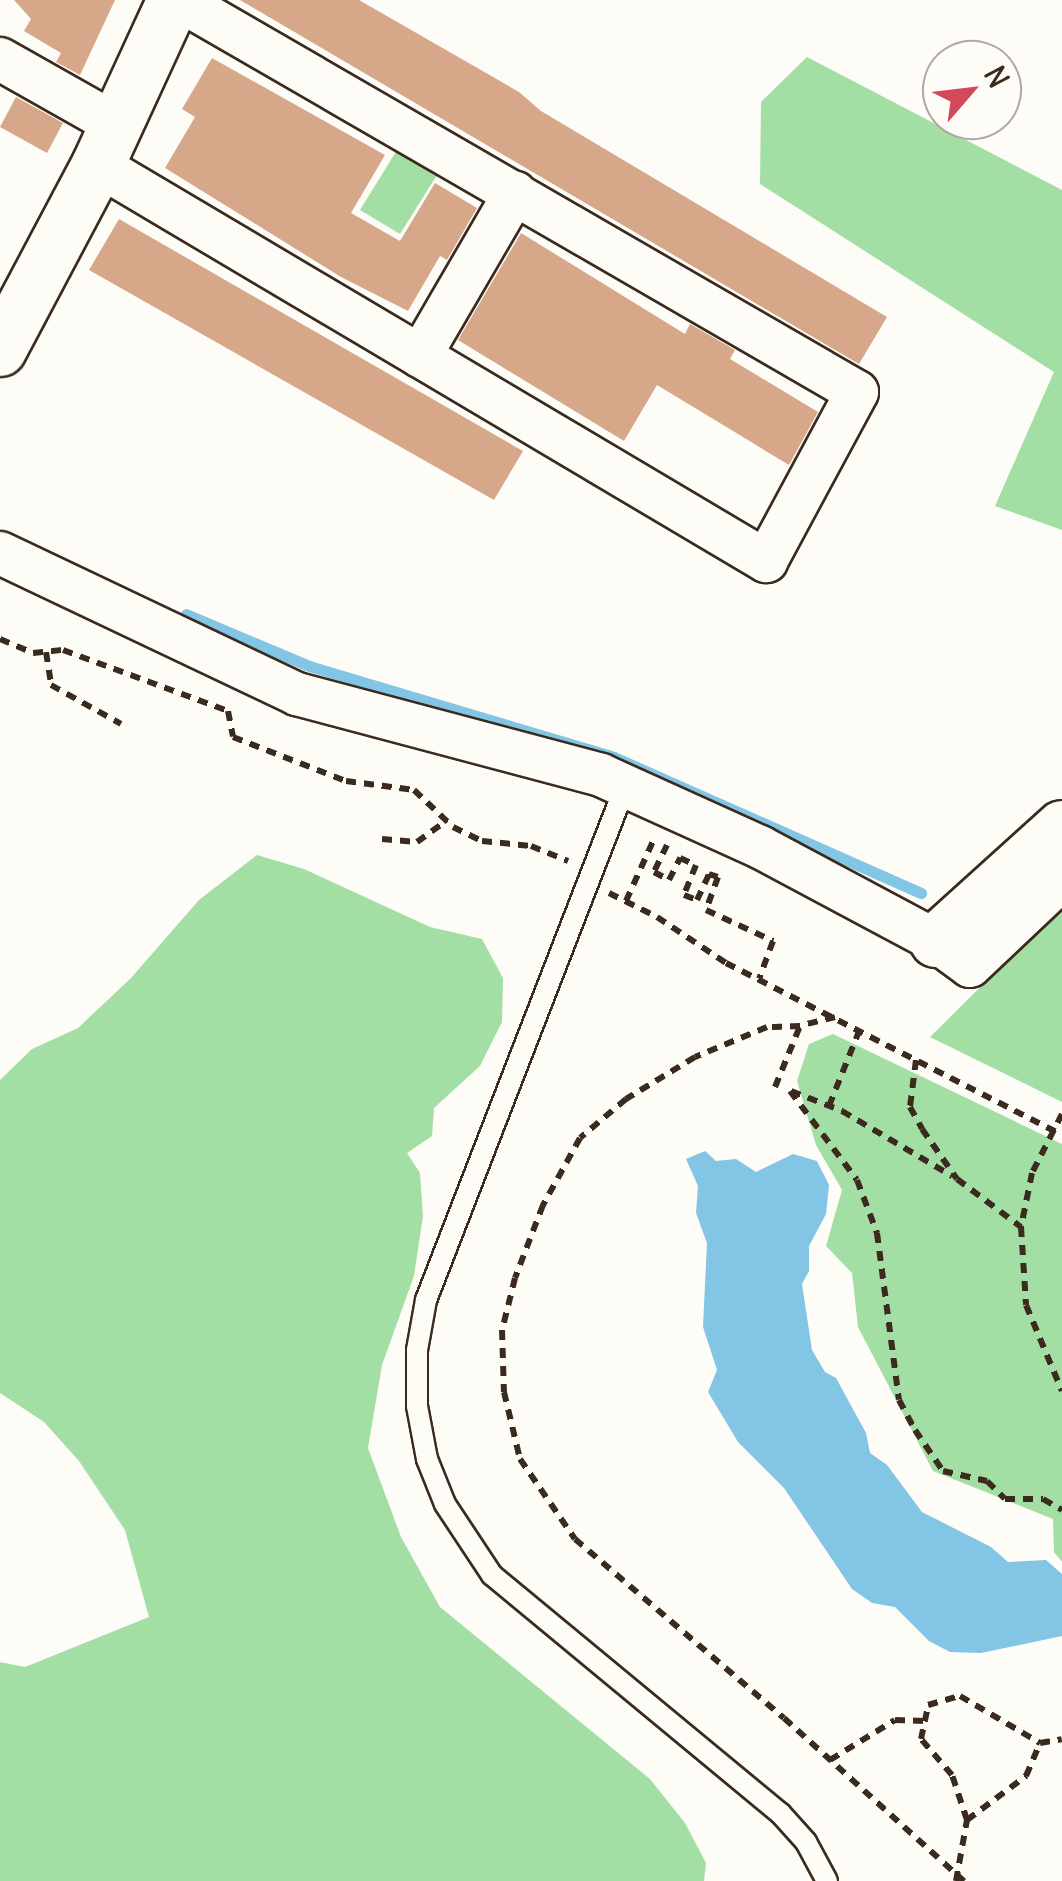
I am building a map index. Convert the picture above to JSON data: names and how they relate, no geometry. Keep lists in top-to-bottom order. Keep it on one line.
{"north":"top right"}
